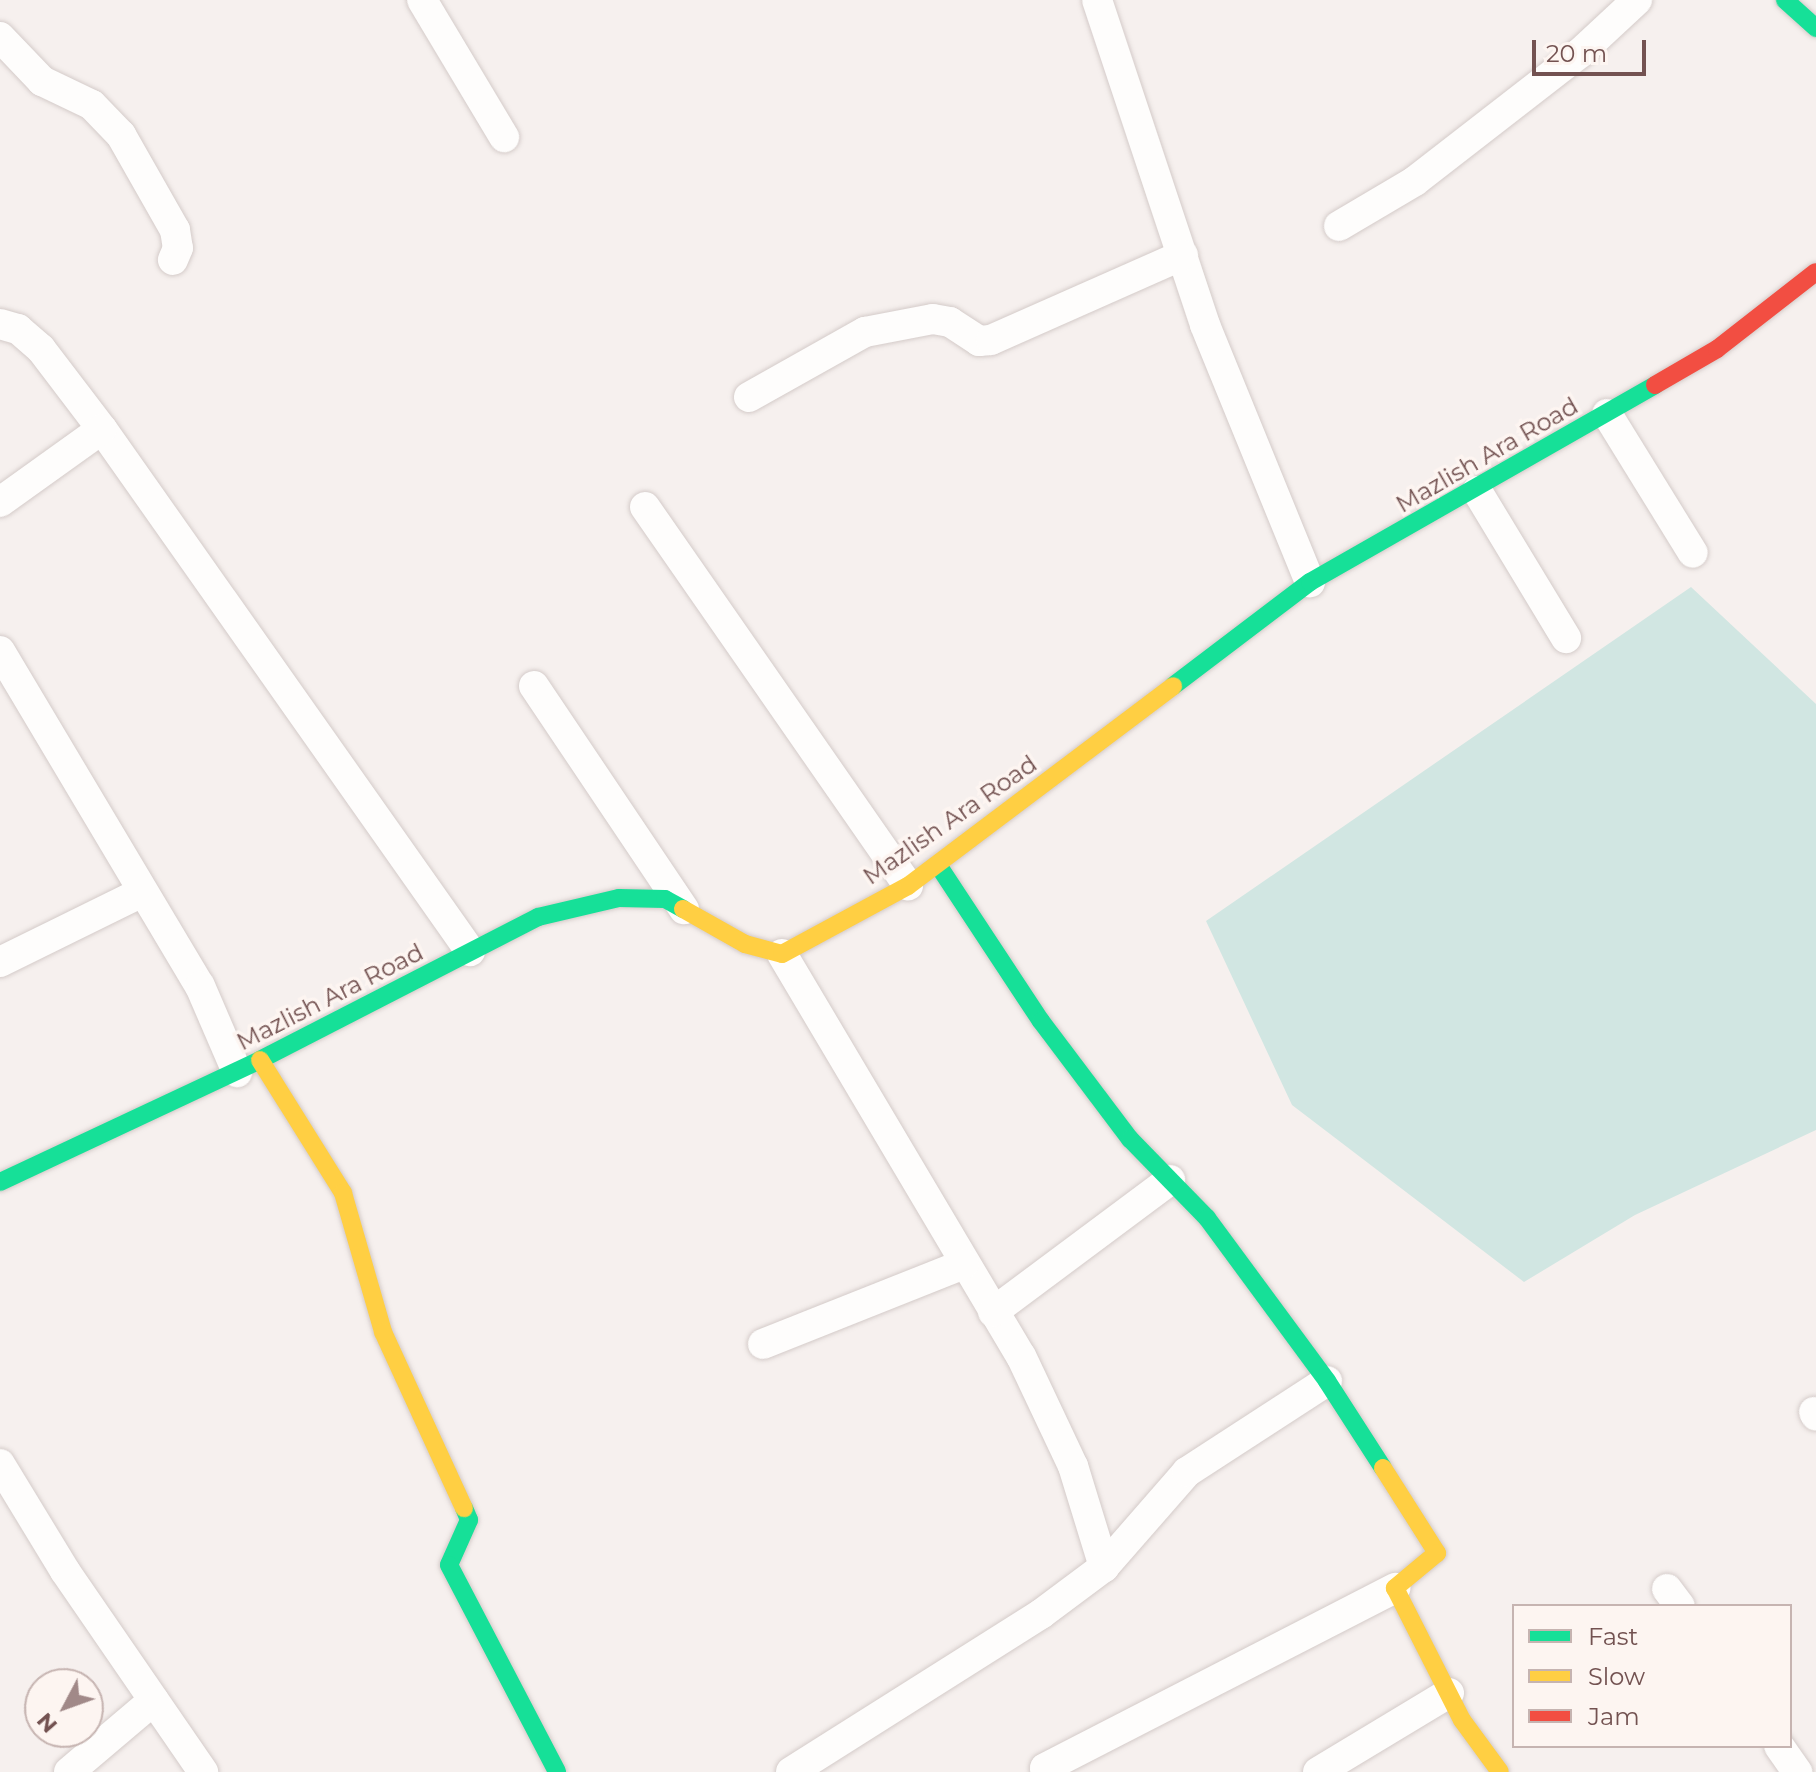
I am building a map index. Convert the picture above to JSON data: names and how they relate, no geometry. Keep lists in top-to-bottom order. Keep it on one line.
{"streets":{"street":["Mazlish Ara Road"]},"legend":["Fast","Slow","Jam"],"scale_bar":"20 m","north":"bottom left"}
